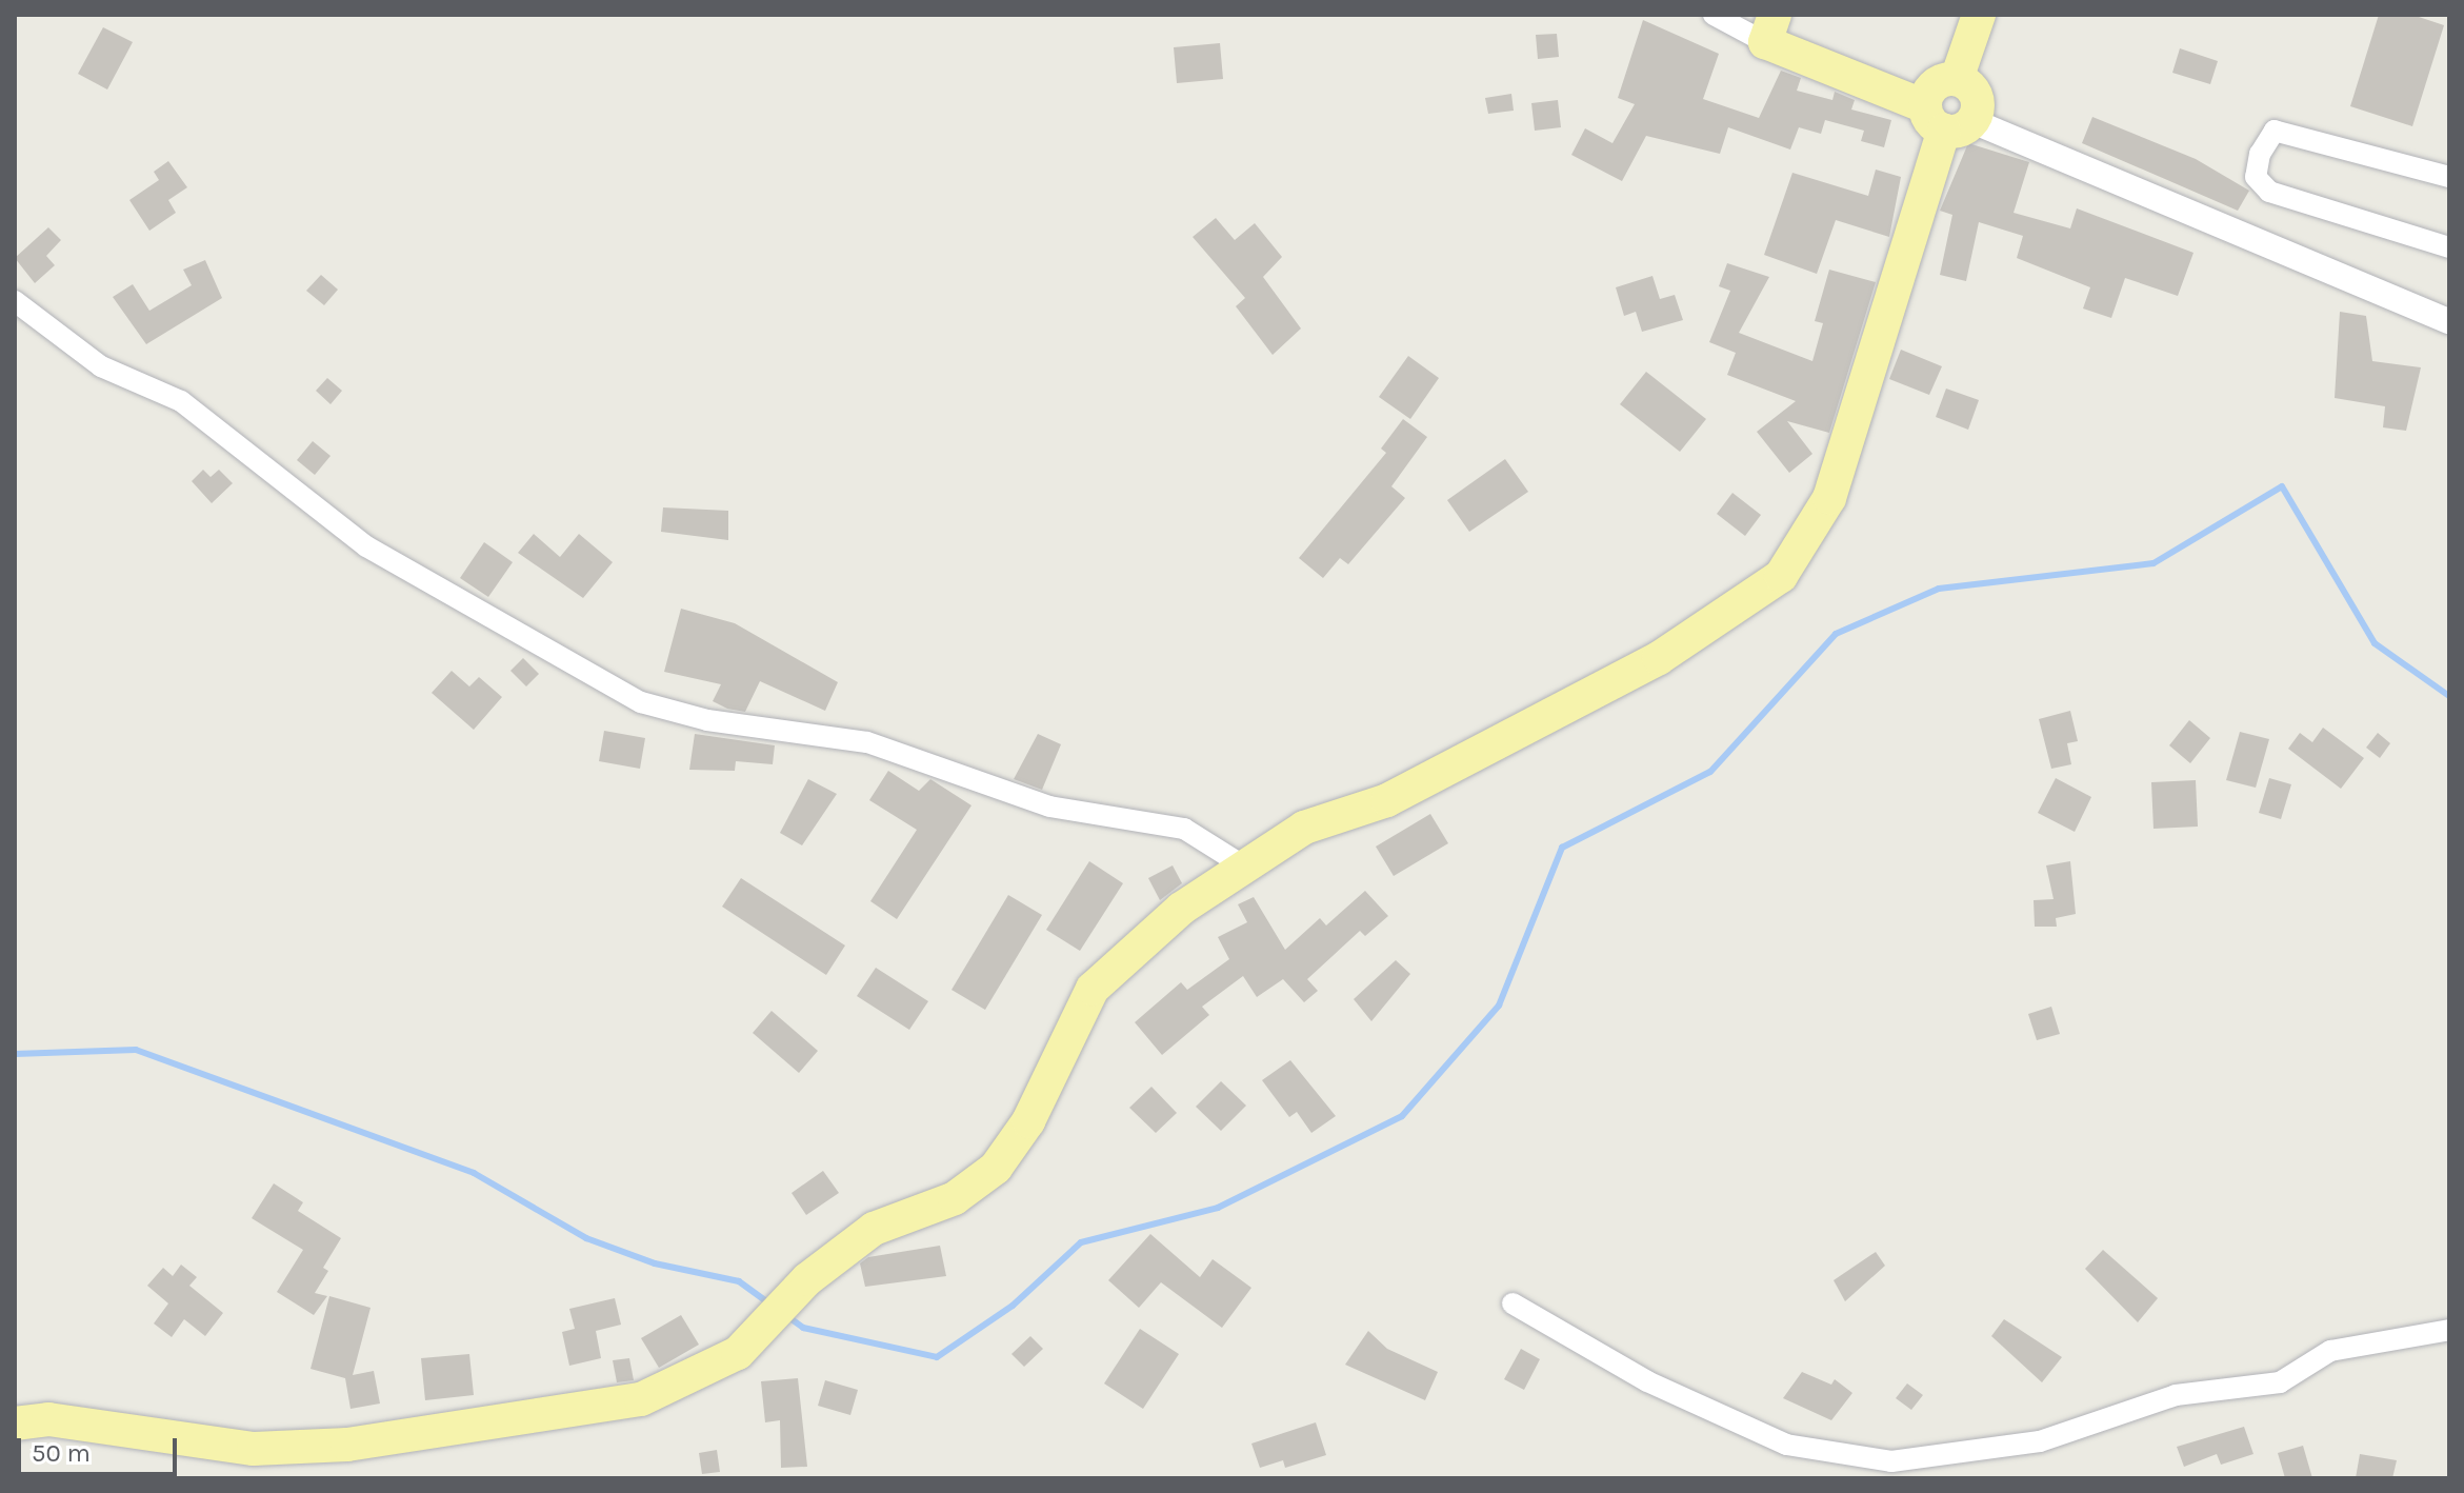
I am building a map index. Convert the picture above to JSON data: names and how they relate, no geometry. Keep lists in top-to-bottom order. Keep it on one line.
{"scale_bar":"50 m"}
